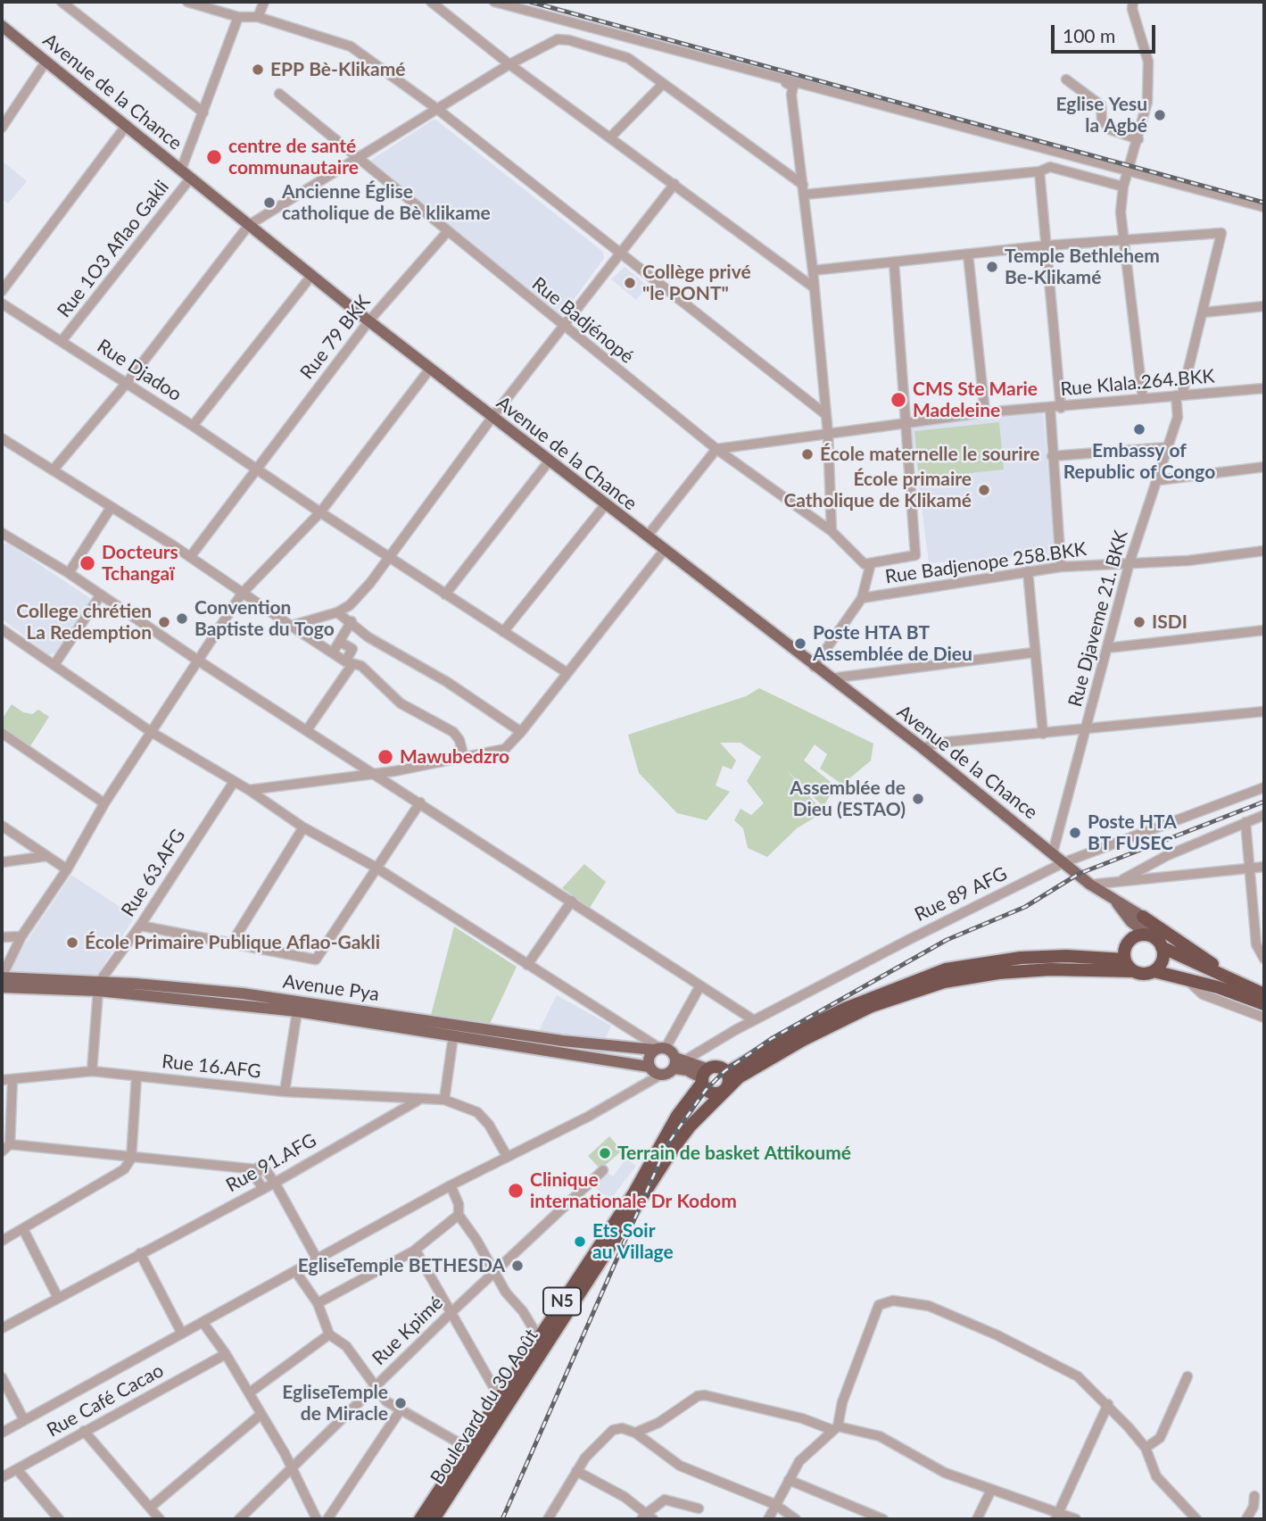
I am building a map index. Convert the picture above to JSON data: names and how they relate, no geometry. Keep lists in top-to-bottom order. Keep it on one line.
{"streets":{"highway":["N5","Boulevard du 30 Août"],"main road":["Avenue de la Chance","Avenue Pya"],"street":["Rue 1O3 Aflao Gakli","Rue Badjénopé","Rue 79 BKK","Rue Djadoo","Rue Klala.264.BKK","Rue Badjenope 258.BKK","Rue Djaveme 21. BKK","Rue 63.AFG","Rue 89 AFG","Rue 16.AFG","Rue 91.AFG","Rue Kpimé","Rue Café Cacao"]},"crossings":[["Avenue de la Chance","Rue 1O3 Aflao Gakli"],["Avenue de la Chance","Rue 79 BKK"],["Avenue de la Chance","Rue Djaveme 21. BKK"],["Avenue de la Chance","Rue 89 AFG"],["Avenue de la Chance","Boulevard du 30 Août"],["Rue 1O3 Aflao Gakli","Rue Djadoo"],["Rue Badjénopé","Rue 79 BKK"],["Rue Badjénopé","Rue Klala.264.BKK"],["Rue 79 BKK","Rue Djadoo"],["Rue Klala.264.BKK","Rue Djaveme 21. BKK"],["Rue Badjenope 258.BKK","Rue Djaveme 21. BKK"],["Rue 63.AFG","Avenue Pya"],["Rue 16.AFG","Rue 91.AFG"]],"places":["EPP Bè-Klikamé","Eglise Yesu la Agbé","centre de santé communautaire","Ancienne Église catholique de Bè klikame","Temple Bethlehem Be-Klikamé","Collège privé \"le PONT\"","CMS Ste Marie Madeleine","Embassy of Republic of Congo","École maternelle le sourire","École primaire Catholique de Klikamé","Docteurs Tchangaï","Convention Baptiste du Togo","College chrétien La Redemption","ISDI","Poste HTA BT Assemblée de Dieu","Mawubedzro","Assemblée de Dieu (ESTAO)","Poste HTA BT FUSEC","École Primaire Publique Aflao-Gakli","Terrain de basket Attikoumé","Clinique internationale Dr Kodom","Ets Soir au Village","EgliseTemple BETHESDA","EgliseTemple de Miracle"],"scale_bar":"100 m"}
